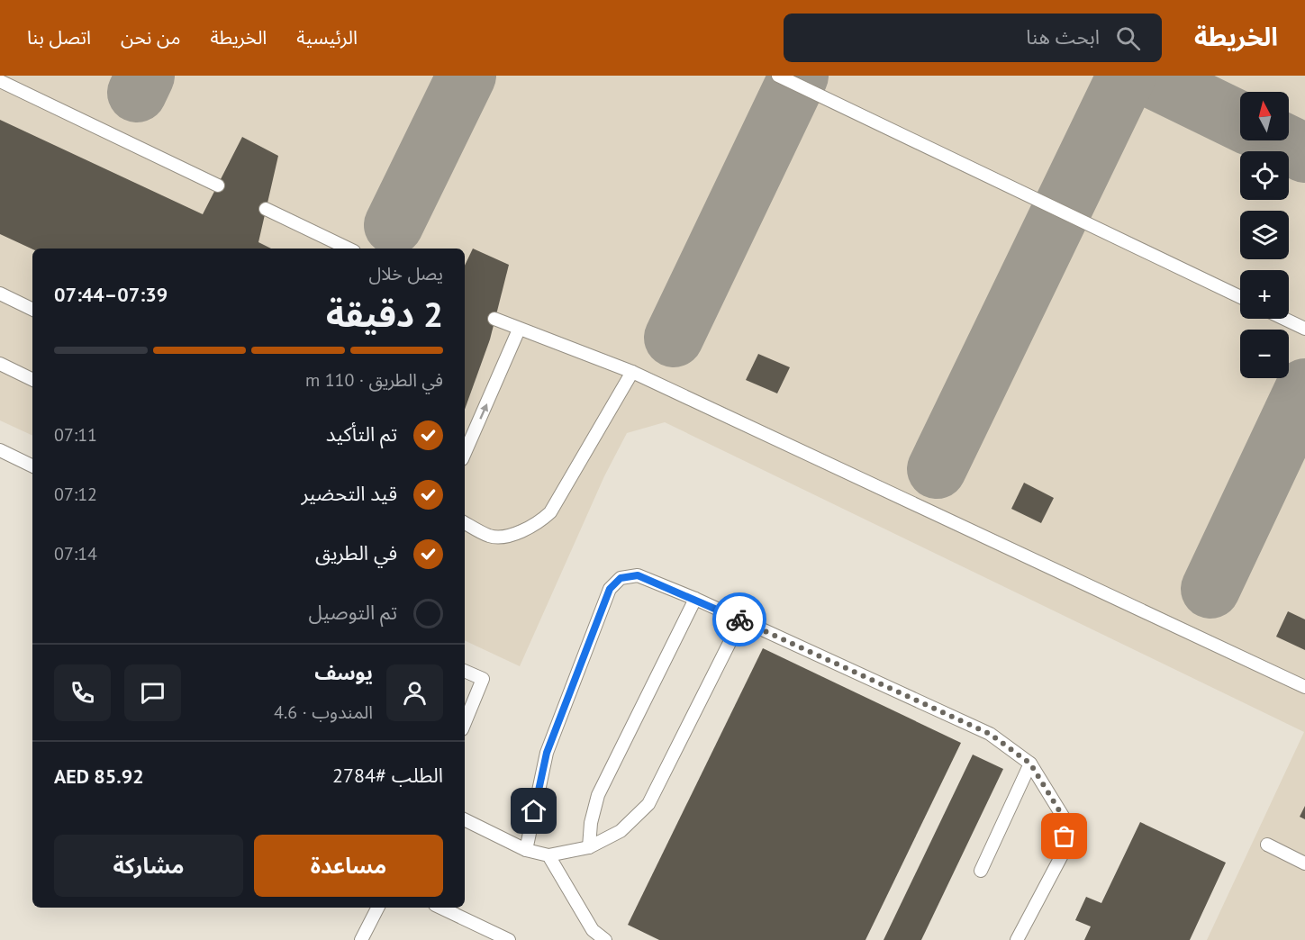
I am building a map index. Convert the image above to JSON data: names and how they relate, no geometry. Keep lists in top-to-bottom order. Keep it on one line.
{"north":"top","page":{"header":"الخريطة","search":"ابحث هنا","nav":["الرئيسية","الخريطة","من نحن","اتصل بنا"],"map_buttons":["+","−"],"heading":["2 دقيقة","يصل خلال","07:39–07:44"],"panel":["يوسف","المندوب · 4.6","الطلب #2784","AED 85.92"],"bar":"في الطريق · 110 m","list":[["تم التأكيد","07:11"],["قيد التحضير","07:12"],["في الطريق","07:14"],"تم التوصيل"],"buttons":["مساعدة","مشاركة"]}}
